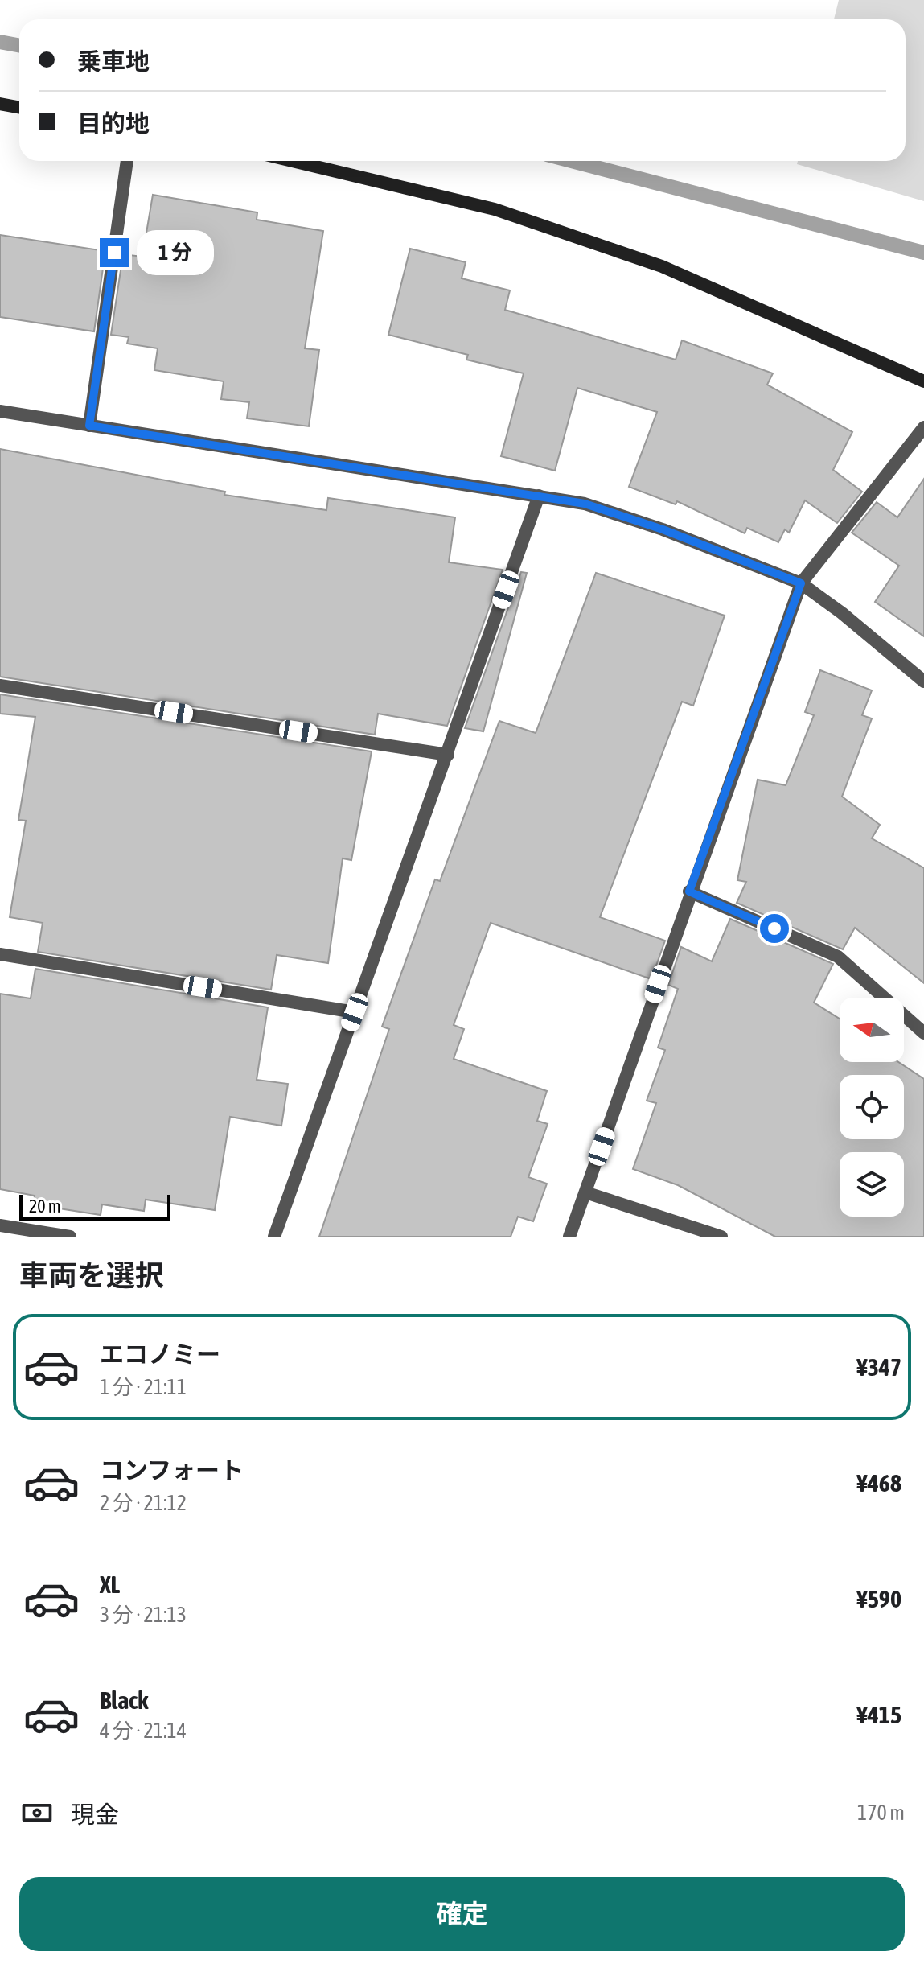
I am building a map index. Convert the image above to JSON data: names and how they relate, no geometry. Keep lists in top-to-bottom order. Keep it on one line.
{"scale_bar":"20 m","north":"left","page":{"banner":["乗車地","目的地"],"bubble":"1 分","scale":"20 m","heading":"車両を選択","list":[{"name":"エコノミー","note":"1 分 · 21:11","value":"¥347"},{"name":"コンフォート","note":"2 分 · 21:12","value":"¥468"},{"name":"XL","note":"3 分 · 21:13","value":"¥590"},{"name":"Black","note":"4 分 · 21:14","value":"¥415"}],"pay":["現金","170 m"],"buttons":"確定"}}
